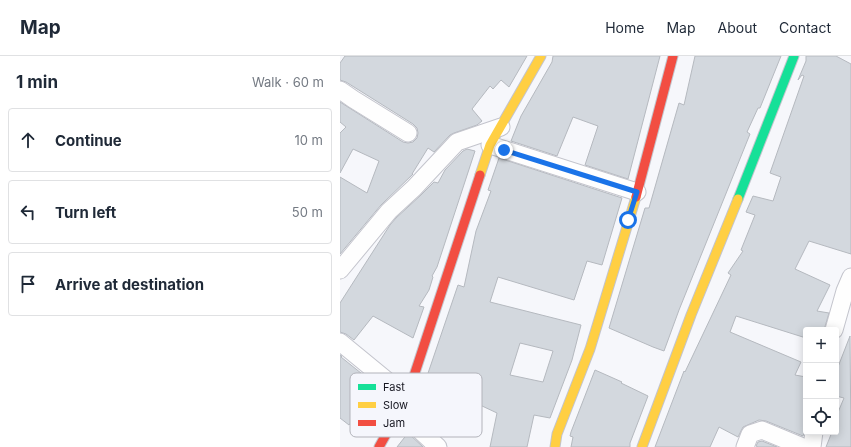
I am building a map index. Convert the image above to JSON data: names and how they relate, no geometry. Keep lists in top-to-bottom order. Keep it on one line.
{"legend":["Fast","Slow","Jam"],"page":{"header":"Map","nav":["Home","Map","About","Contact"],"heading":["1 min","Walk · 60 m"],"list":[["Continue","10 m"],["Turn left","50 m"],"Arrive at destination"],"map_buttons":["+","−"]}}
